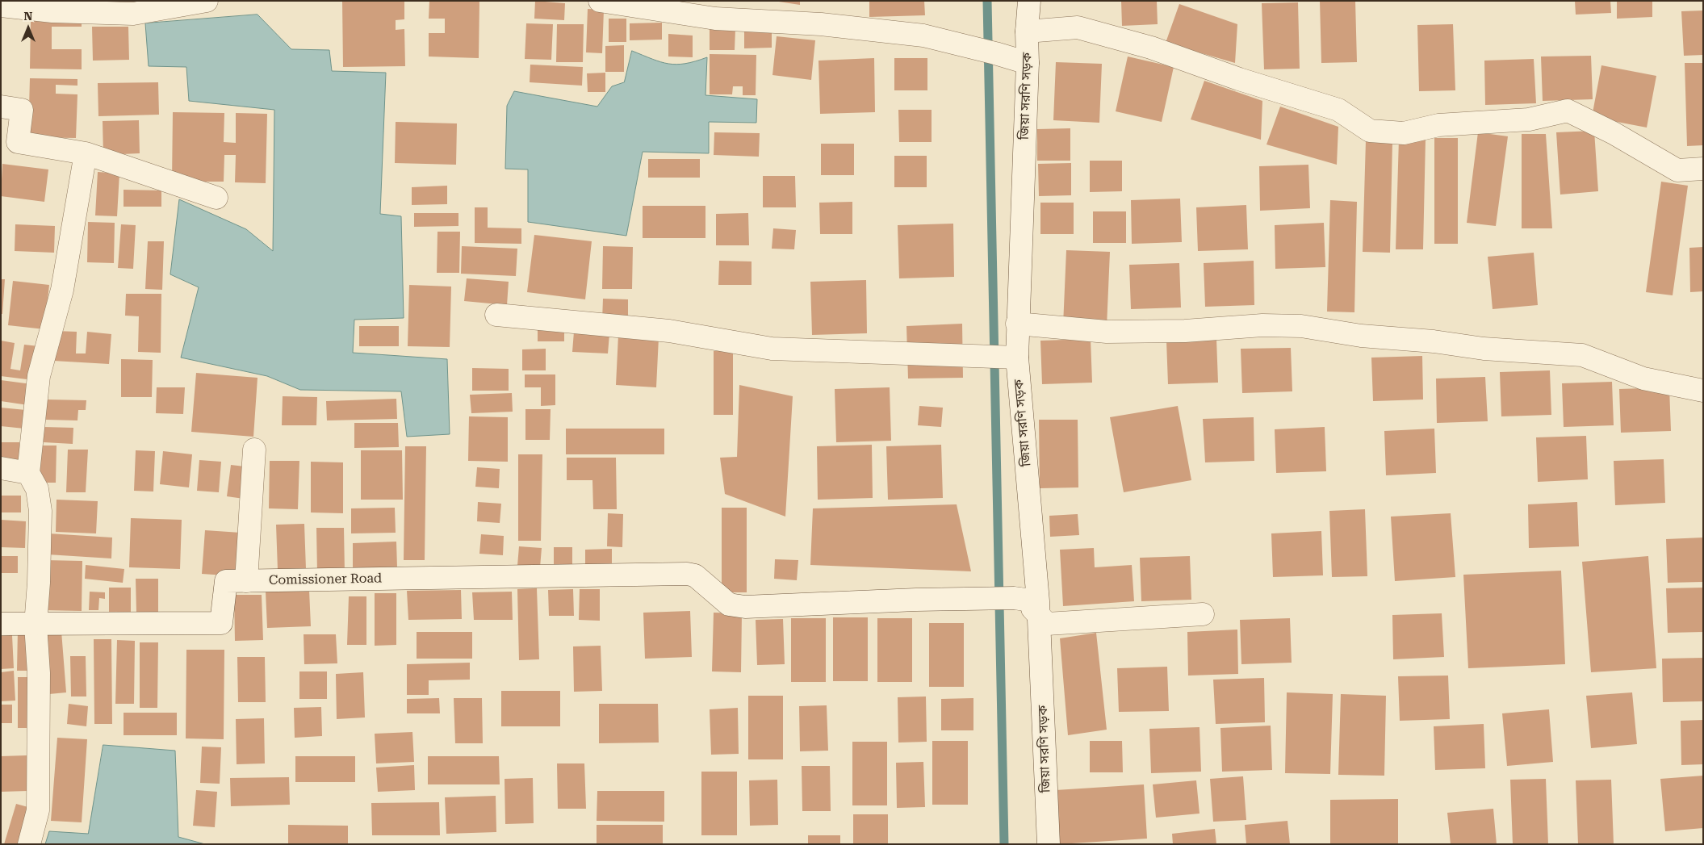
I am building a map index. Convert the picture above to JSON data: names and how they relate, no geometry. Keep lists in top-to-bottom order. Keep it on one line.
{"streets":{"street":["জিয়া সরণি সড়ক","Comissioner Road"]},"crossings":[["জিয়া সরণি সড়ক","Comissioner Road"]],"north":"top"}
